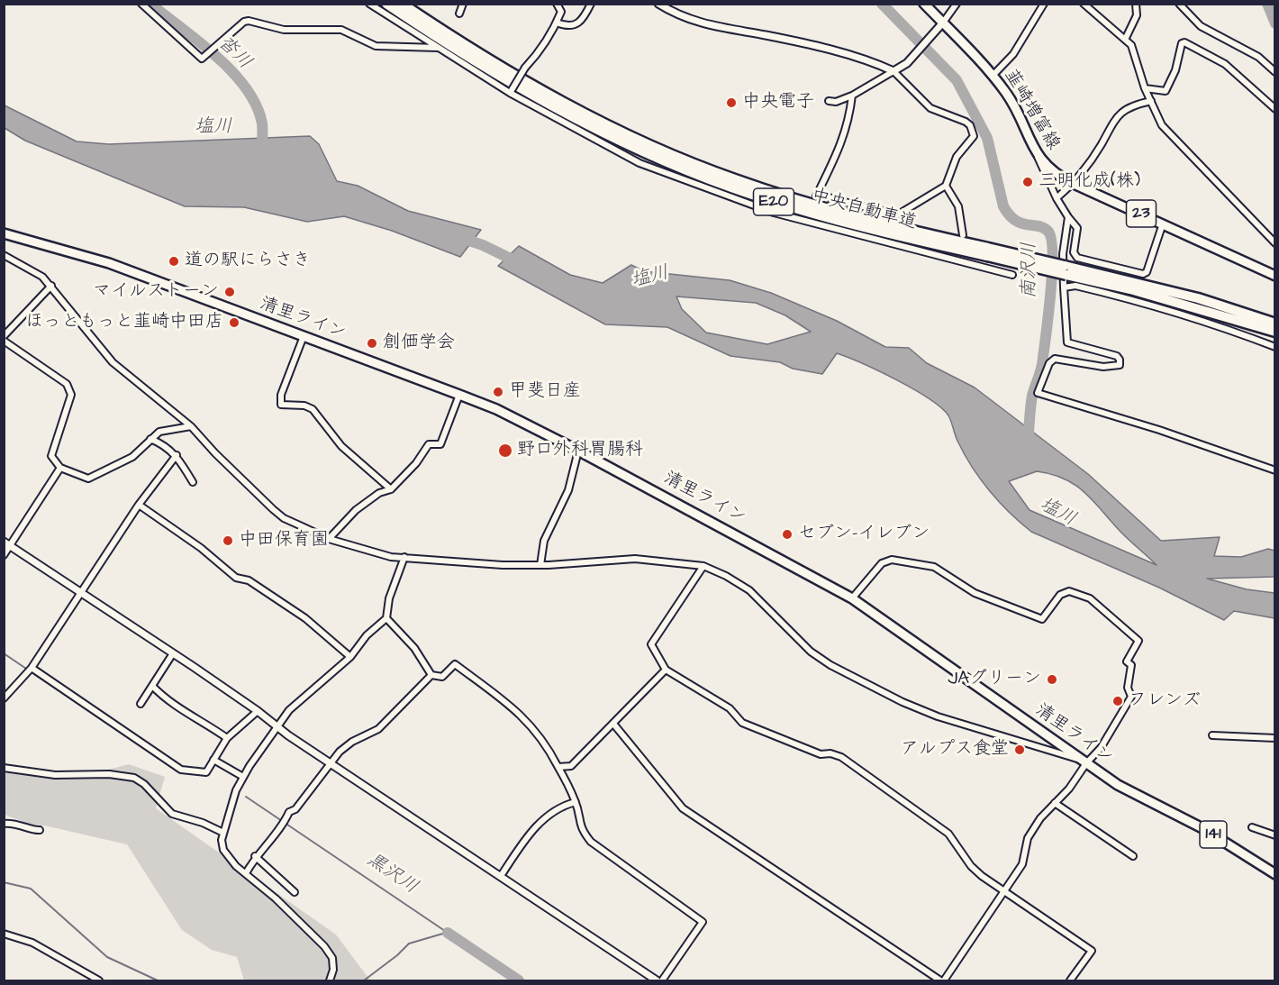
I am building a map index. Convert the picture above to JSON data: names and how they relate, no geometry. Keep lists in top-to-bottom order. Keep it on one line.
{"streets":{"highway":["E20","中央自動車道"],"main road":["韮崎増富線","23","清里ライン","141"]},"water":["沓川","塩川","南沢川","黒沢川"],"places":["中央電子","三明化成(株)","道の駅にらさき","マイルストーン","ほっともっと韮崎中田店","創価学会","甲斐日産","野口外科胃腸科","セブン-イレブン","中田保育園","JAグリーン","フレンズ","アルプス食堂"]}
